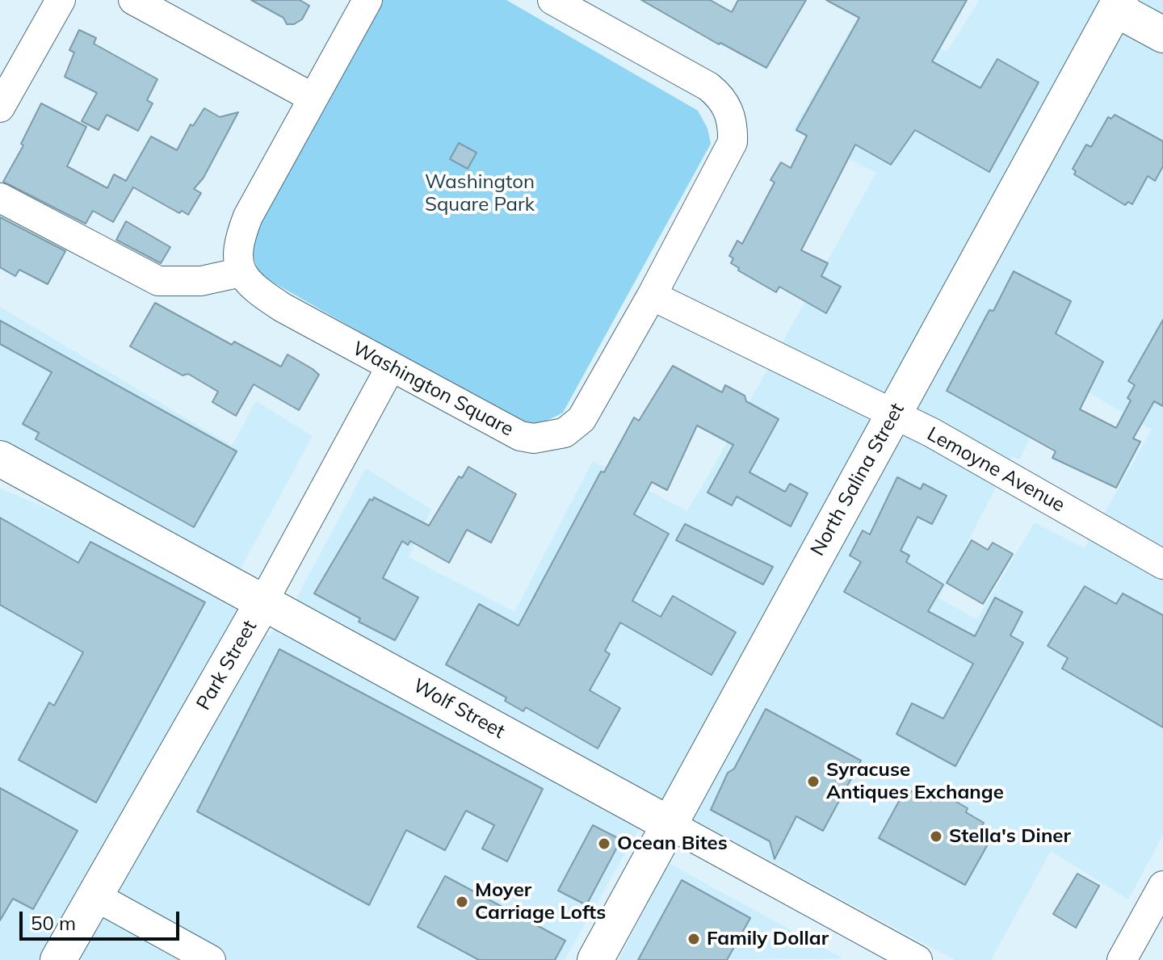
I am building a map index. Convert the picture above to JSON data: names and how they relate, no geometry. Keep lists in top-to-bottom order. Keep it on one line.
{"streets":{"main road":["North Salina Street","Park Street","Wolf Street"],"street":["Washington Square","Lemoyne Avenue"]},"crossings":[["Washington Square","Lemoyne Avenue"],["Washington Square","Park Street"],["Lemoyne Avenue","North Salina Street"],["North Salina Street","Wolf Street"],["Park Street","Wolf Street"]],"parks":["Washington Square Park"],"places":["Syracuse Antiques Exchange","Stella's Diner","Ocean Bites","Moyer Carriage Lofts","Family Dollar"],"scale_bar":"50 m"}
